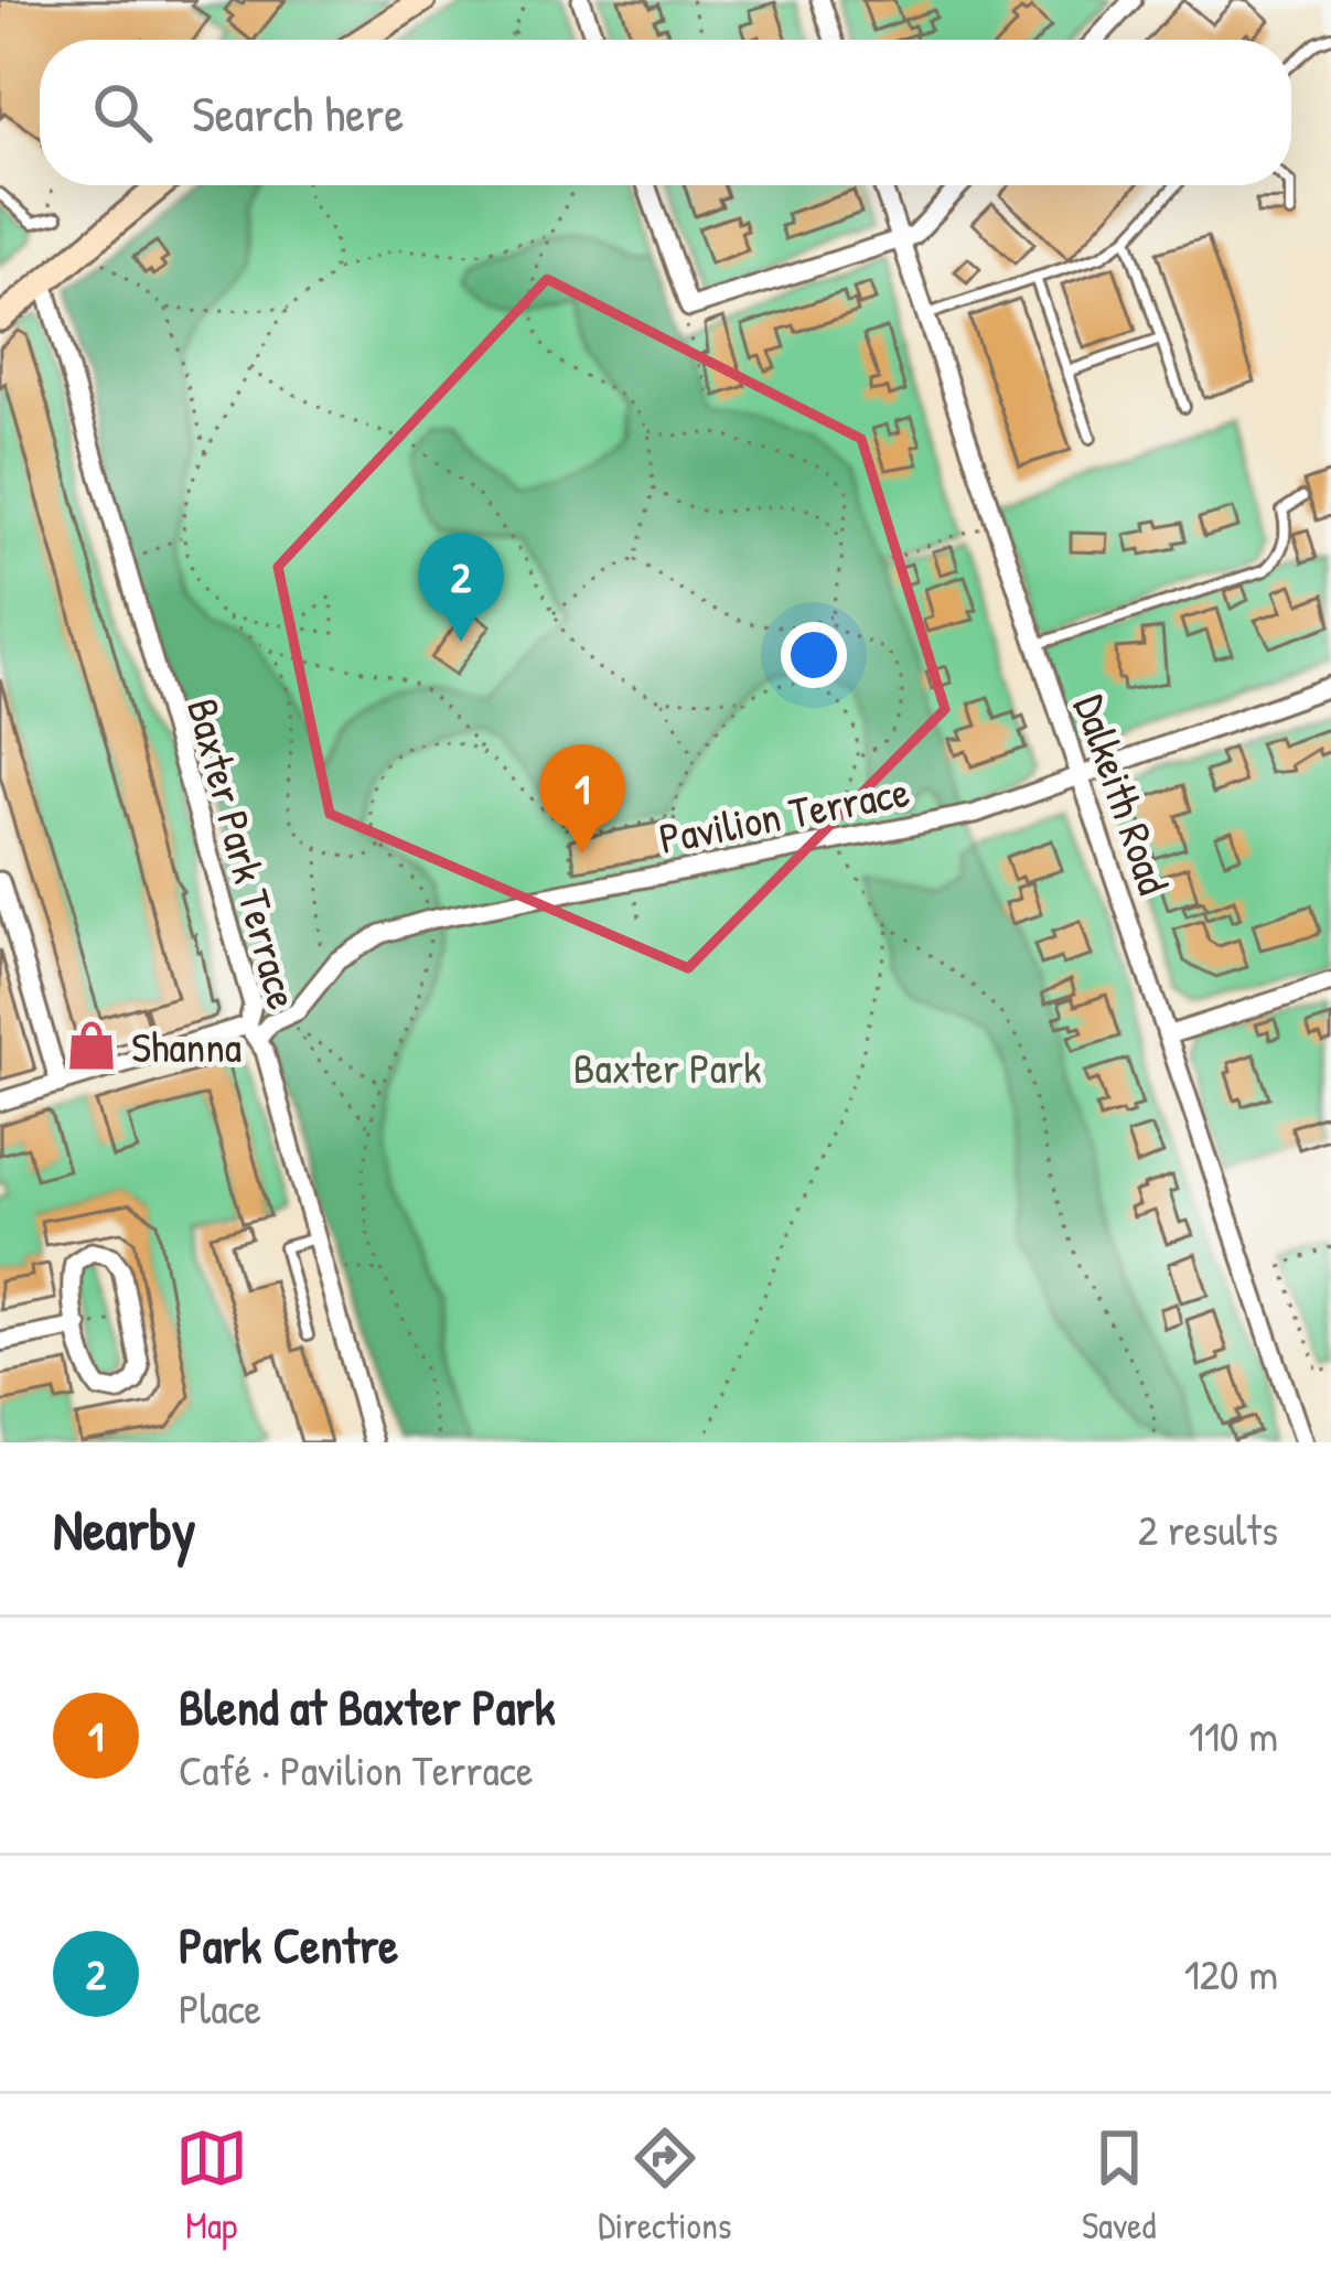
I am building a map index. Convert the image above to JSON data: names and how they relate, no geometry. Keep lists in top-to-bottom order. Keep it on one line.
{"streets":{"street":["Dalkeith Road","Pavilion Terrace","Baxter Park Terrace"]},"crossings":[["Dalkeith Road","Pavilion Terrace"],["Pavilion Terrace","Baxter Park Terrace"]],"parks":["Baxter Park"],"places":{"shop":["Shanna"]},"page":{"search":"Search here","pins":["2","1"],"heading":["Nearby","2 results"],"list":[{"mark":"1","name":"Blend at Baxter Park","note":"Café · Pavilion Terrace","value":"110 m"},{"mark":"2","name":"Park Centre","note":"Place","value":"120 m"}],"nav":["Map","Directions","Saved"]}}
